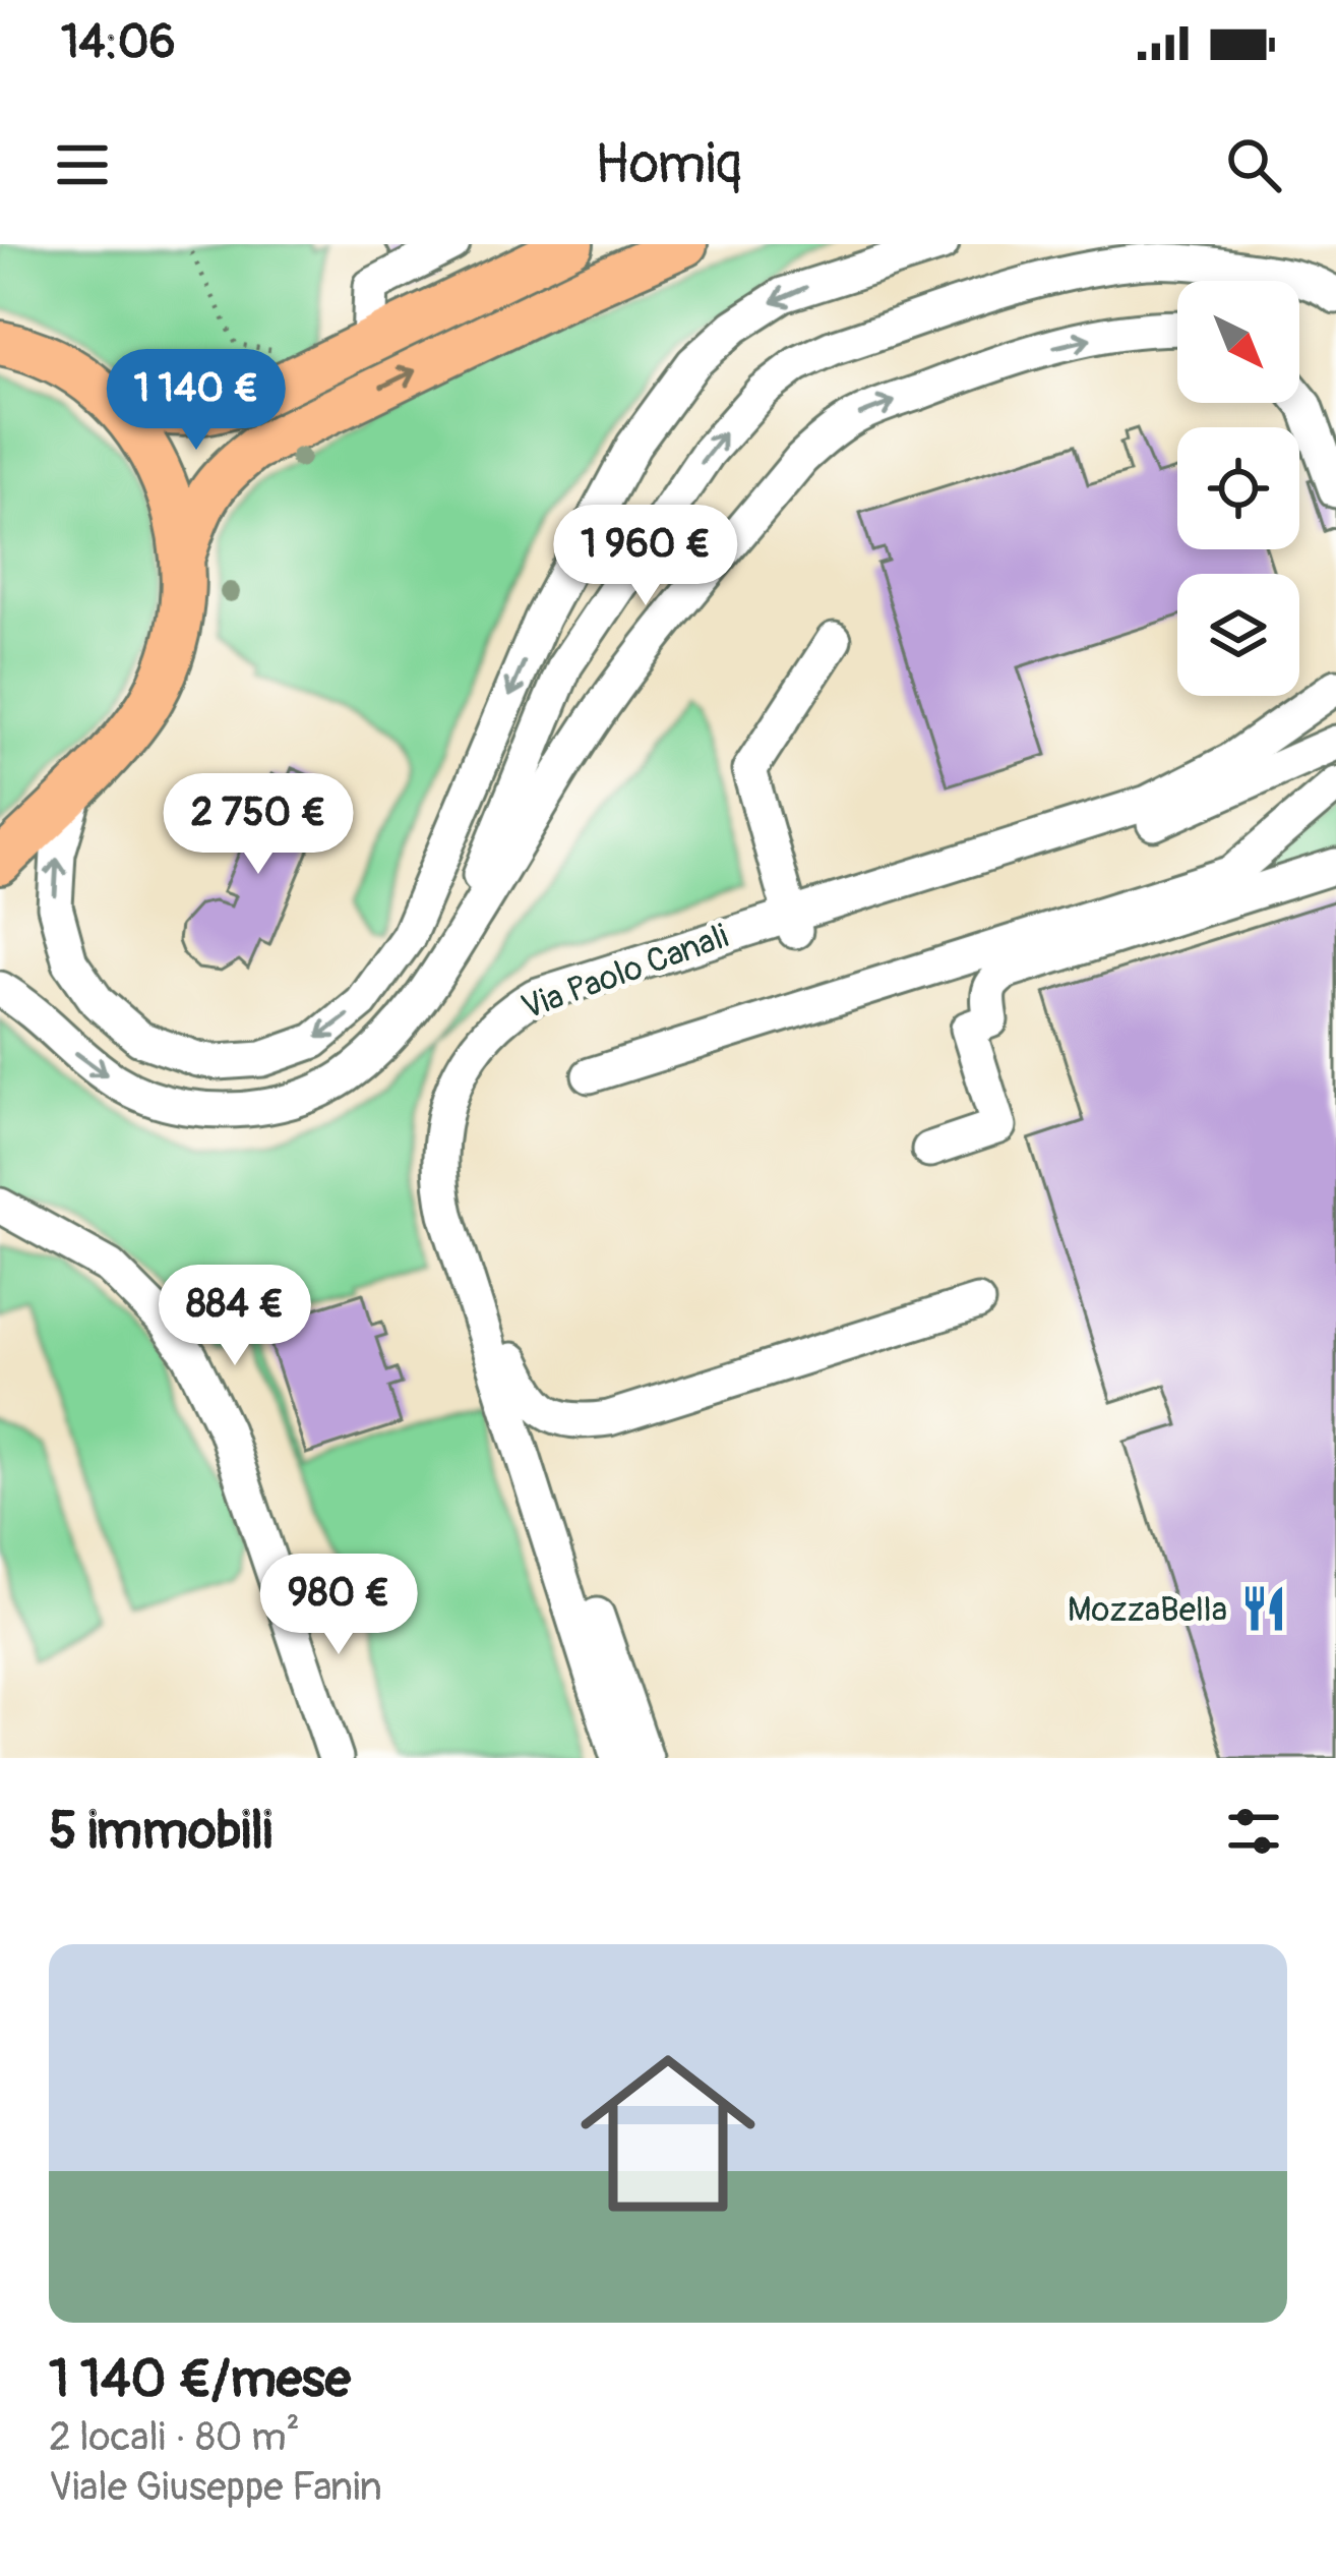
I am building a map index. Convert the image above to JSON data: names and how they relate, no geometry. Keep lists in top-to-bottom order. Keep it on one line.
{"streets":{"street":["Via Paolo Canali"]},"places":{"restaurant":["MozzaBella"]},"north":"bottom right","page":{"status":"14:06","header":"Homiq","price":["1 140 €","1 960 €","2 750 €","884 €","980 €"],"heading":"5 immobili","list":[{"name":"1 140 €/mese","note":"2 locali · 80 m² · Viale Giuseppe Fanin"}]}}
